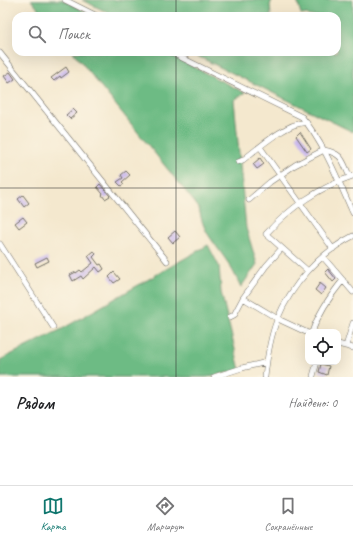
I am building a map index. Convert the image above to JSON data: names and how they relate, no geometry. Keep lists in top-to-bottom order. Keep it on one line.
{"page":{"search":"Поиск","heading":["Рядом","Найдено: 0"],"nav":["Карта","Маршрут","Сохранённые"]}}
